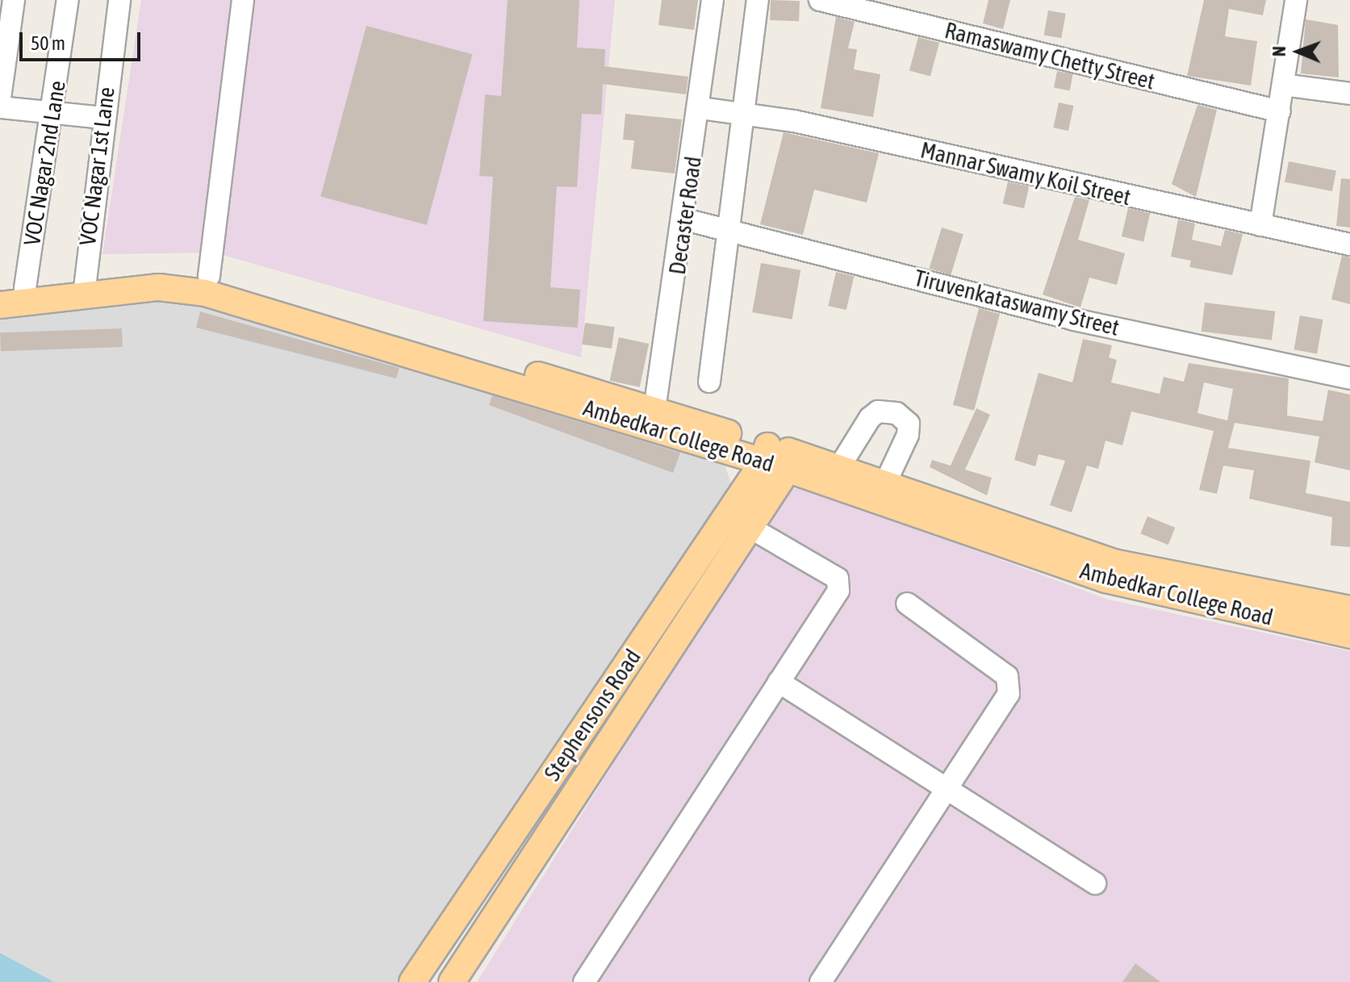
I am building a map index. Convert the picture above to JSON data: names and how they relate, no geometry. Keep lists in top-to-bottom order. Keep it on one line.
{"streets":{"main road":["Ambedkar College Road","Stephensons Road"],"street":["Ramaswamy Chetty Street","VOC Nagar 2nd Lane","VOC Nagar 1st Lane","Mannar Swamy Koil Street","Decaster Road","Tiruvenkataswamy Street"]},"crossings":[["VOC Nagar 2nd Lane","Ambedkar College Road"],["VOC Nagar 1st Lane","Ambedkar College Road"],["Mannar Swamy Koil Street","Decaster Road"],["Decaster Road","Tiruvenkataswamy Street"],["Decaster Road","Ambedkar College Road"],["Ambedkar College Road","Stephensons Road"]],"scale_bar":"50 m","north":"left"}
